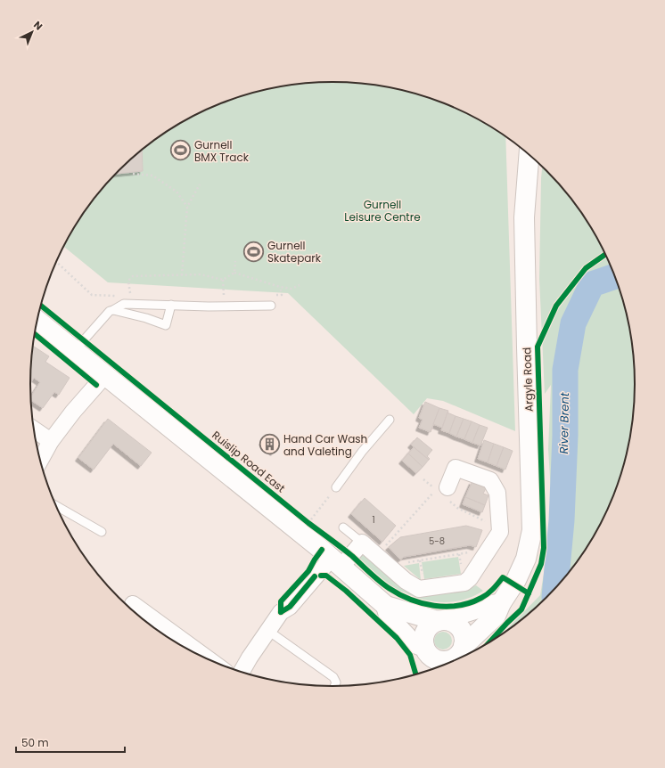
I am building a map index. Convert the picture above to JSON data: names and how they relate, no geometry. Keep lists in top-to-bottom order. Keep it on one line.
{"streets":{"main road":["Argyle Road"],"cycle path":["Ruislip Road East"]},"water":["River Brent"],"parks":["Gurnell Leisure Centre"],"places":{"sports":["Gurnell BMX Track","Gurnell Skatepark"],"building":["Hand Car Wash and Valeting"]},"house_numbers":["1","5-8"],"scale_bar":"50 m","north":"top right"}
